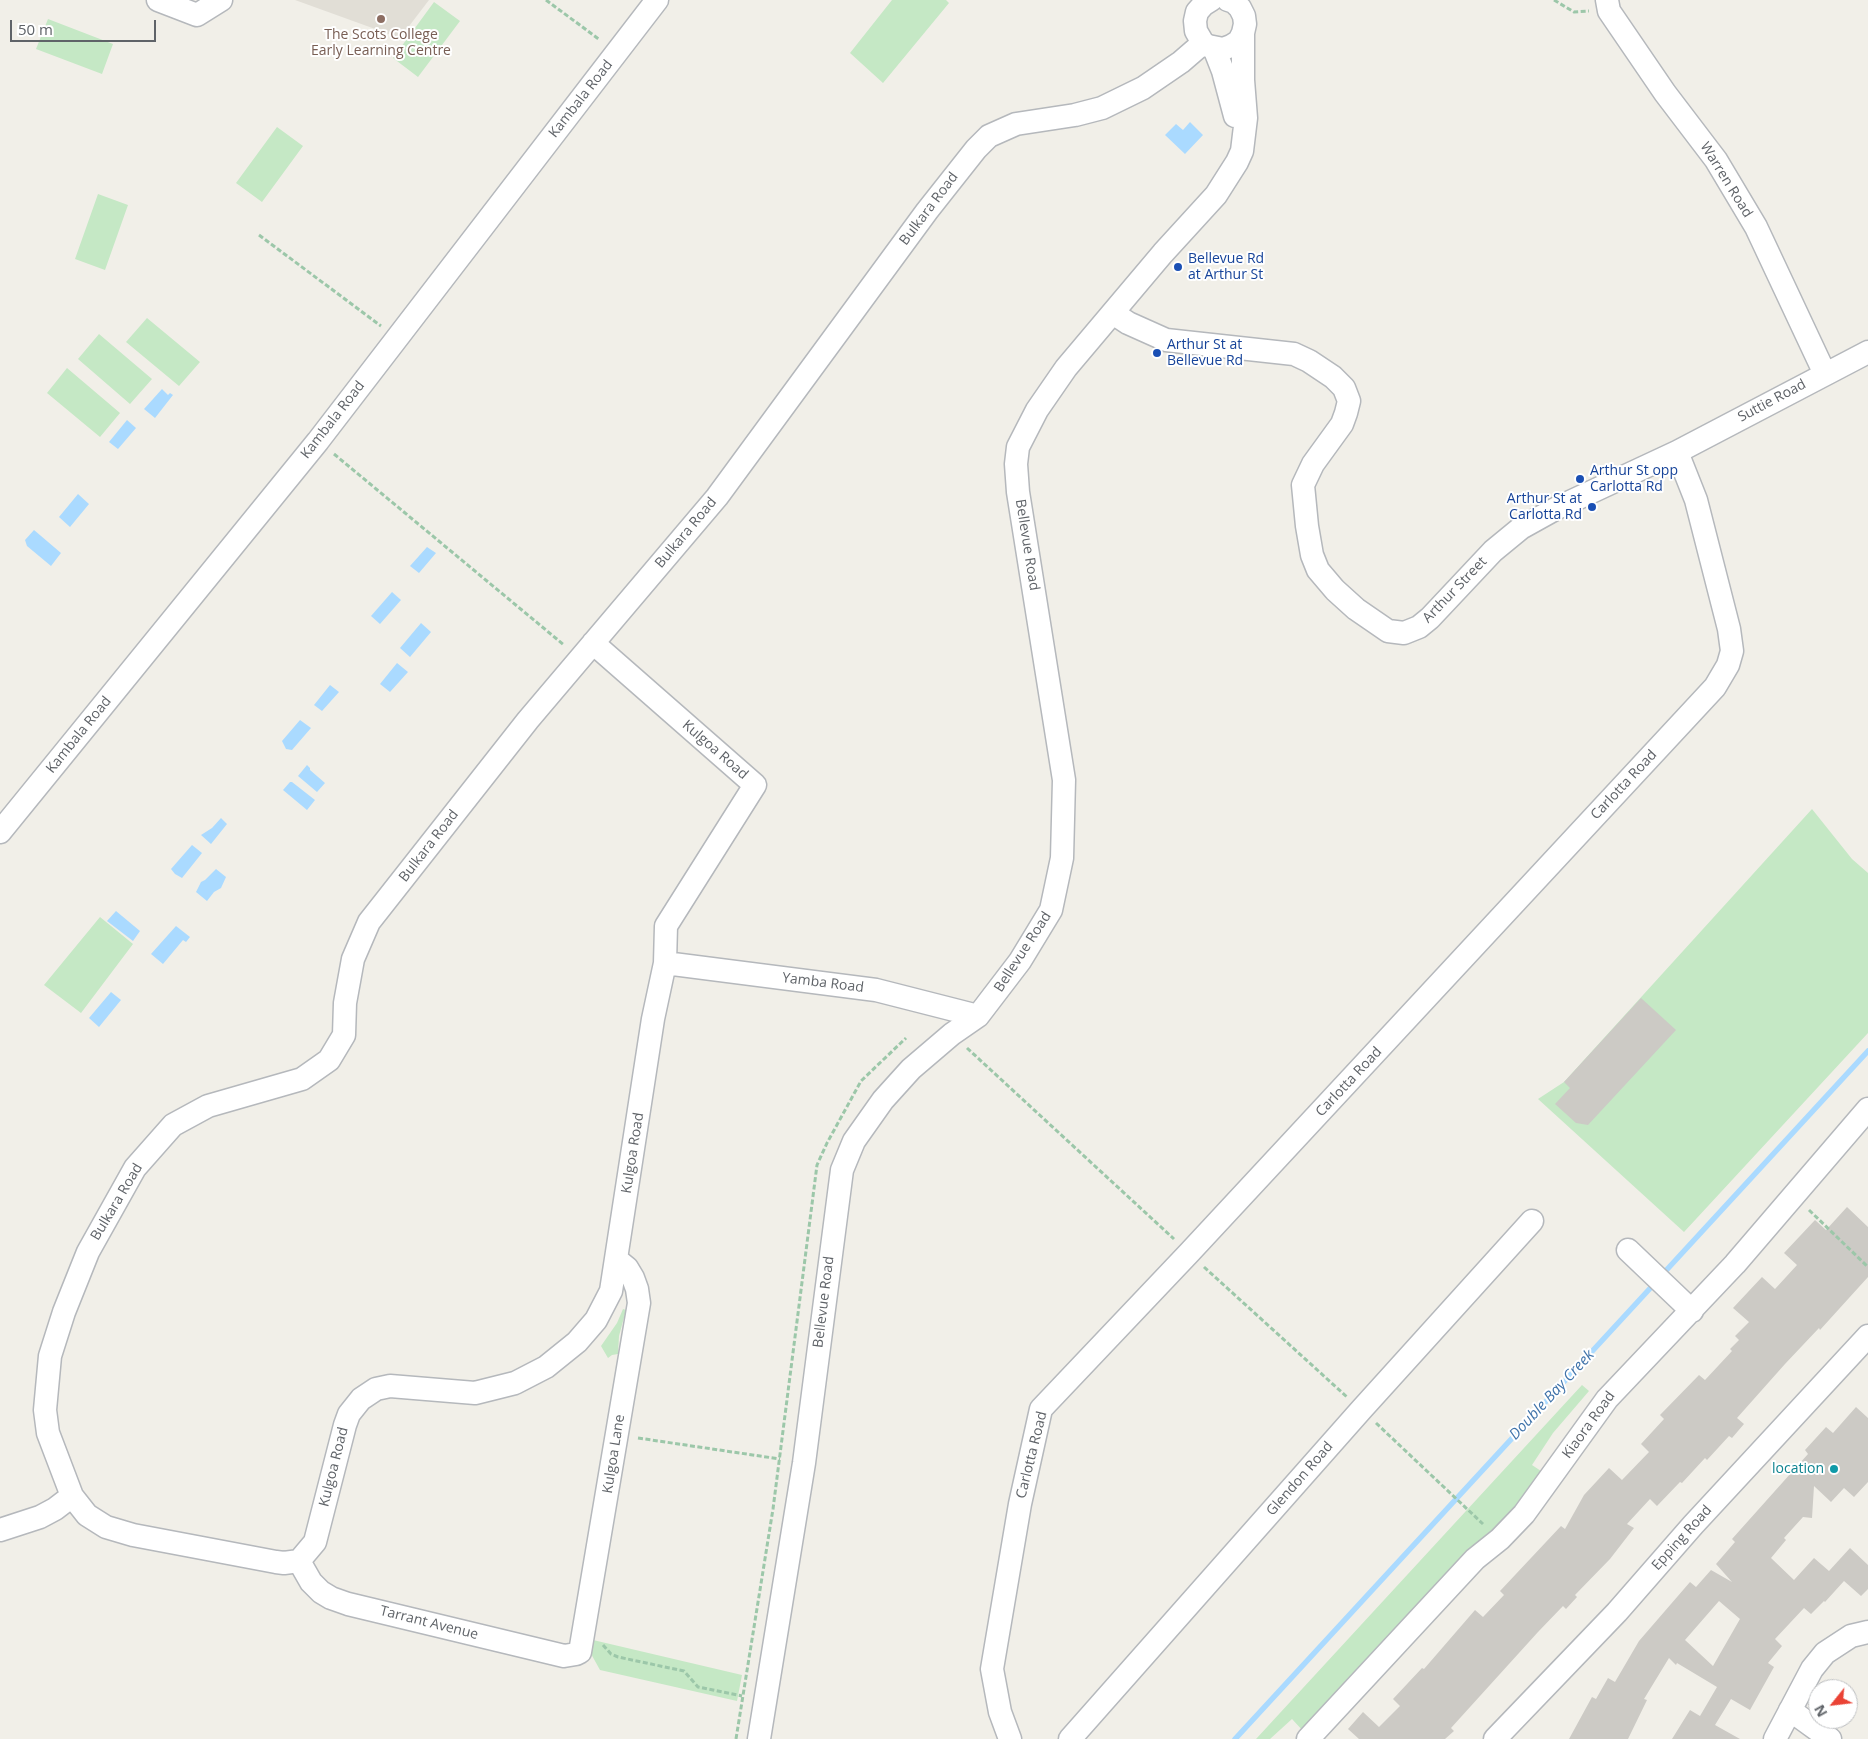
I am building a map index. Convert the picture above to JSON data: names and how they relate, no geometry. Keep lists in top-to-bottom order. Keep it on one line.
{"streets":{"street":["Kambala Road","Warren Road","Bulkara Road","Suttie Road","Bellevue Road","Arthur Street","Kulgoa Road","Carlotta Road","Yamba Road","Kiaora Road","Kulgoa Lane","Glendon Road","Epping Road","Tarrant Avenue"]},"crossings":[["Warren Road","Suttie Road"],["Bulkara Road","Kulgoa Road"],["Bulkara Road","Tarrant Avenue"],["Suttie Road","Arthur Street"],["Suttie Road","Carlotta Road"],["Bellevue Road","Arthur Street"],["Bellevue Road","Yamba Road"],["Arthur Street","Carlotta Road"],["Kulgoa Road","Yamba Road"],["Kulgoa Road","Kulgoa Lane"],["Kulgoa Road","Tarrant Avenue"],["Kulgoa Lane","Tarrant Avenue"]],"water":["Double Bay Creek"],"places":["The Scots College Early Learning Centre","Bellevue Rd at Arthur St","Arthur St at Bellevue Rd","Arthur St opp Carlotta Rd","Arthur St at Carlotta Rd","location"],"scale_bar":"50 m","north":"bottom left"}
